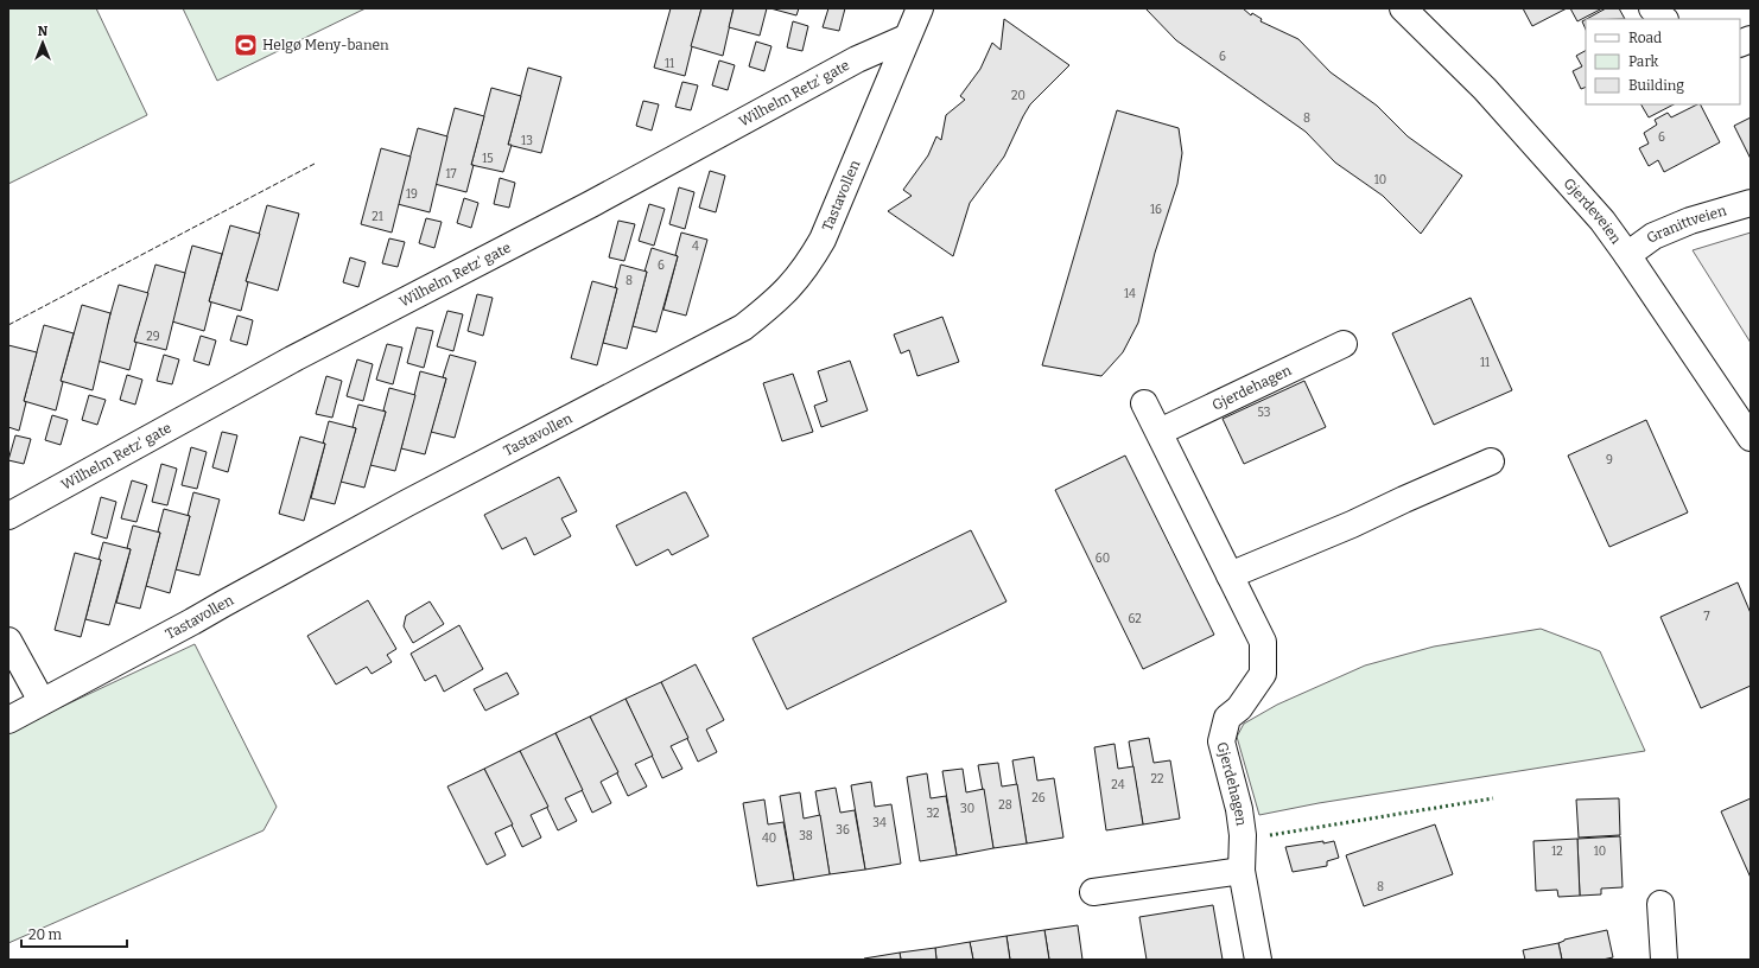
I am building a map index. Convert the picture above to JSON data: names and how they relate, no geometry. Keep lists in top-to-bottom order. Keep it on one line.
{"streets":{"street":["Wilhelm Retz' gate","Tastavollen","Gjerdeveien","Granittveien","Gjerdehagen"]},"crossings":[["Wilhelm Retz' gate","Tastavollen"],["Gjerdeveien","Granittveien"]],"places":{"sports":["Helgø Meny-banen"]},"house_numbers":["6","11","20","8","6","13","15","17","10","19","16","21","4","6","8","14","29","11","53","9","60","7","62","22","24","26","28","30","32","34","36","38","40","12","10","8"],"legend":["Road","Park","Building"],"scale_bar":"20 m","north":"top"}
